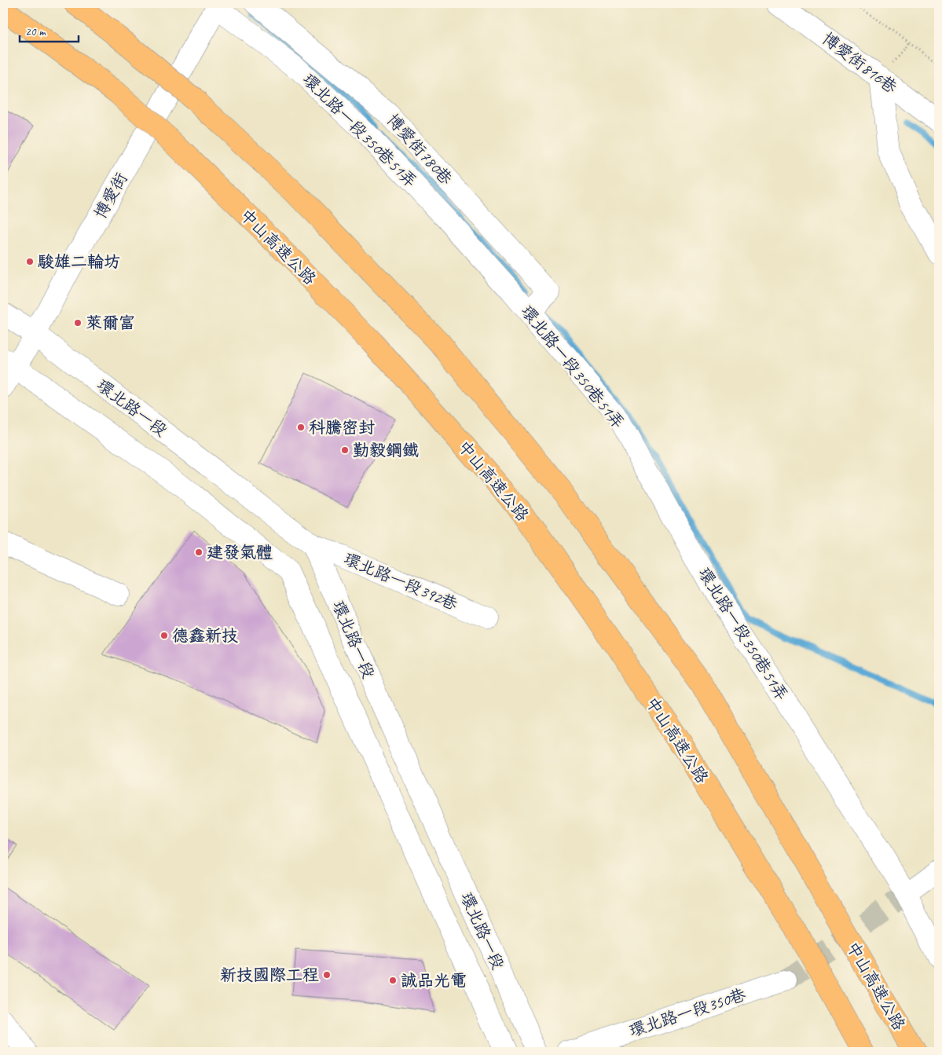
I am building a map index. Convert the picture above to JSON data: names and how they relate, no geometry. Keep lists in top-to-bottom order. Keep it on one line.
{"streets":{"highway":["中山高速公路"],"street":["博愛街816巷","環北路一段350巷51弄","博愛街780巷","博愛街","環北路一段","環北路一段392巷","環北路一段350巷"]},"crossings":[["環北路一段350巷51弄","博愛街780巷"],["環北路一段350巷51弄","博愛街"],["博愛街","環北路一段"],["環北路一段","環北路一段392巷"]],"places":["駿雄二輪坊","萊爾富","科騰密封","勤毅鋼鐵","建發氣體","德鑫新技","新技國際工程","誠品光電"],"scale_bar":"20 m"}
